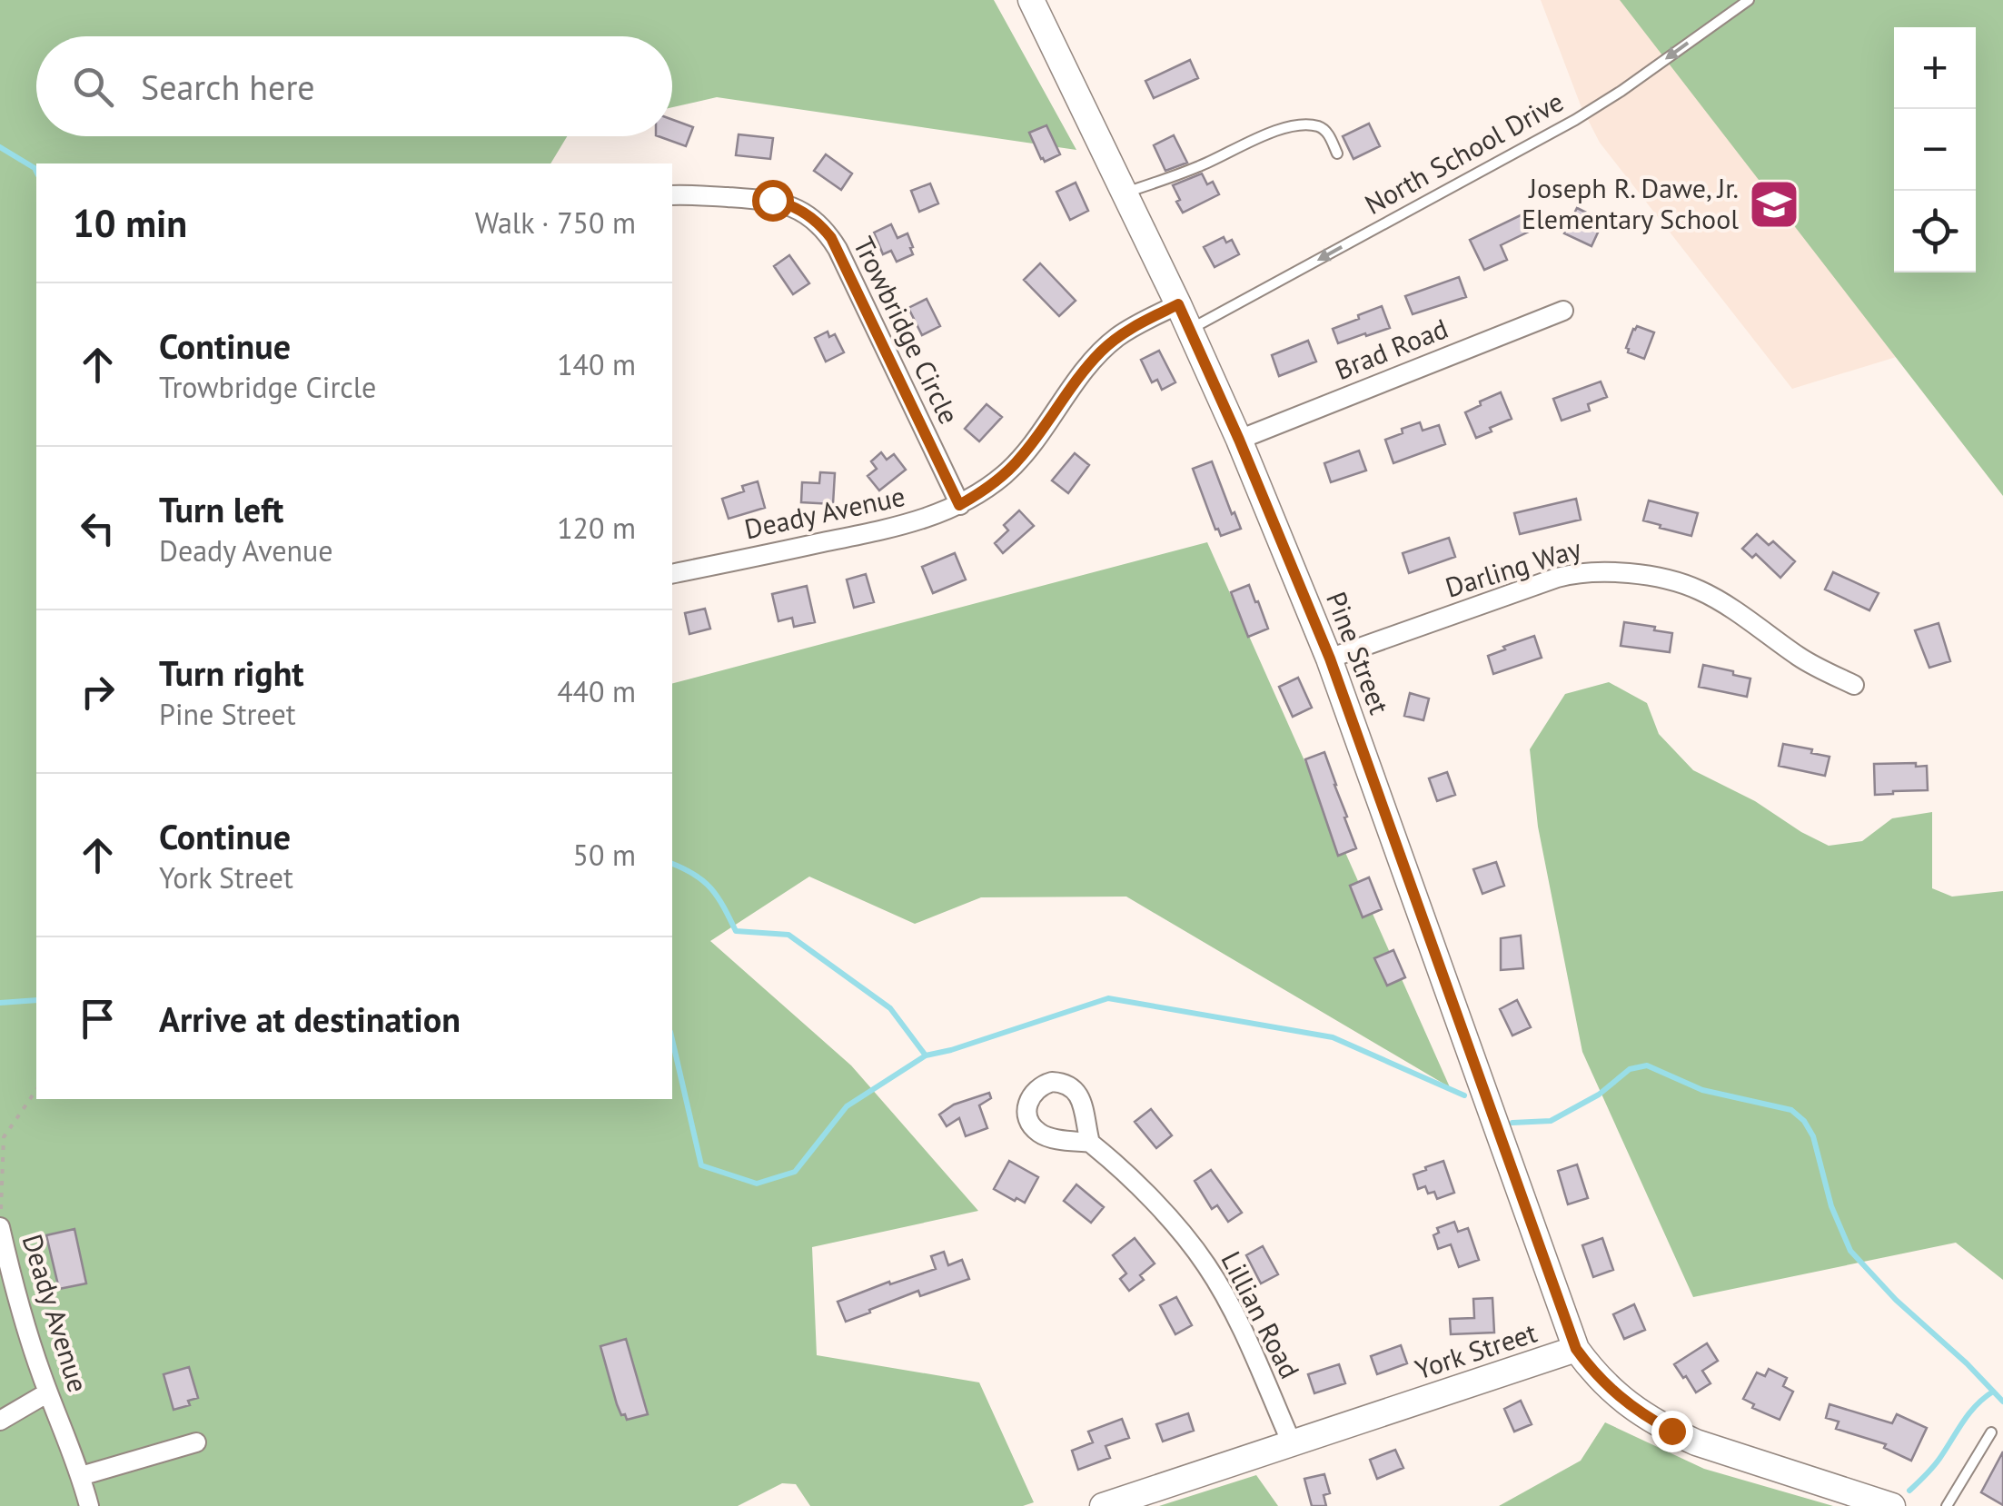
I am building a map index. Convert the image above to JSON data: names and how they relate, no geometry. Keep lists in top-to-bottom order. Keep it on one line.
{"streets":{"street":["Trowbridge Circle","Brad Road","Deady Avenue","Darling Way","Pine Street","Lillian Road","York Street"],"lane":["North School Drive"]},"crossings":[["North School Drive","Pine Street"],["Trowbridge Circle","Deady Avenue"],["Brad Road","Pine Street"],["Deady Avenue","Pine Street"],["Darling Way","Pine Street"],["Pine Street","York Street"],["Lillian Road","York Street"]],"one_way":["North School Drive"],"places":{"school or university":["Joseph R. Dawe, Jr. Elementary School"]},"page":{"map_buttons":["+","−"],"search":"Search here","heading":["10 min","Walk · 750 m"],"list":[["Continue","Trowbridge Circle","140 m"],["Turn left","Deady Avenue","120 m"],["Turn right","Pine Street","440 m"],["Continue","York Street","50 m"],"Arrive at destination"]}}
